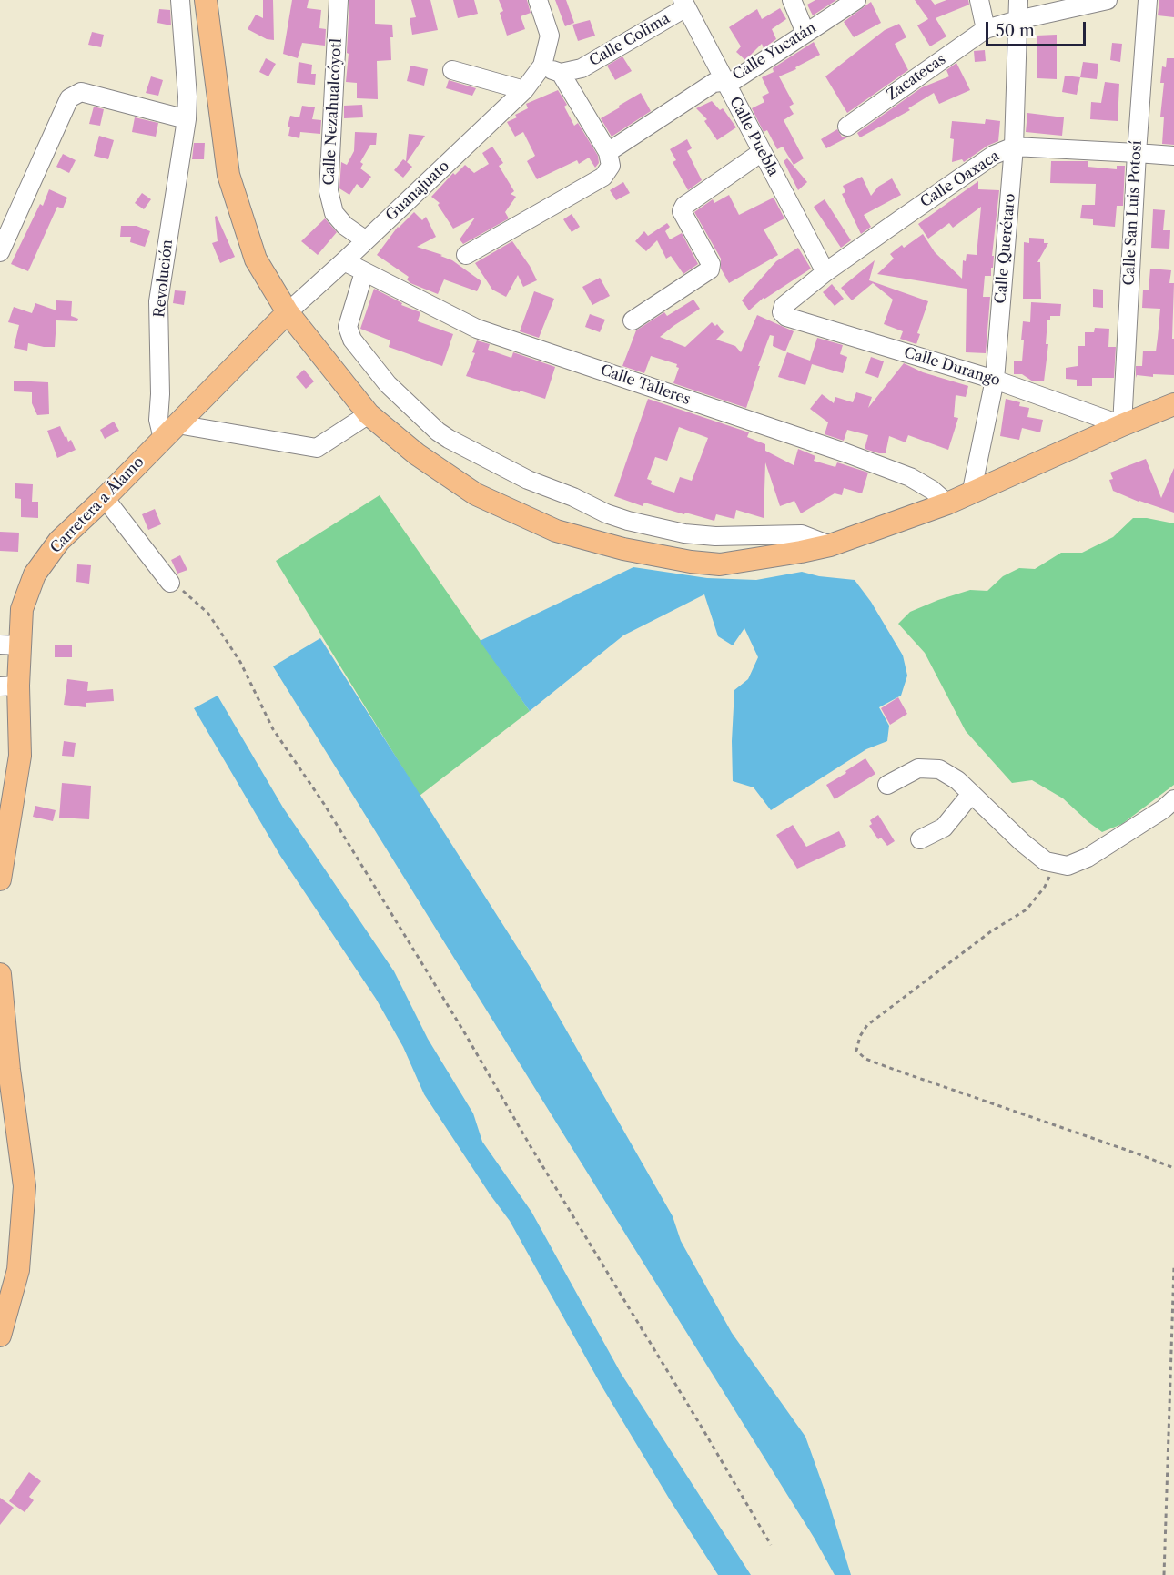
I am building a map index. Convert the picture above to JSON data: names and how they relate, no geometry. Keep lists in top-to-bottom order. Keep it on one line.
{"streets":{"main road":["Carretera a Álamo"],"street":["Calle Colima","Calle Yucatán","Zacatecas","Calle Nezahualcóyotl","Calle Puebla","Calle Oaxaca","Guanajuato","Calle San Luis Potosí","Calle Querétaro","Revolución","Calle Durango","Calle Talleres"]},"crossings":[["Calle Colima","Calle Puebla"],["Calle Yucatán","Calle Puebla"],["Zacatecas","Calle Querétaro"],["Calle Nezahualcóyotl","Guanajuato"],["Calle Puebla","Calle Oaxaca"],["Calle Oaxaca","Calle San Luis Potosí"],["Calle Oaxaca","Calle Querétaro"],["Calle Oaxaca","Calle Durango"],["Guanajuato","Calle Talleres"],["Guanajuato","Carretera a Álamo"],["Calle San Luis Potosí","Calle Durango"],["Calle Querétaro","Calle Durango"],["Revolución","Carretera a Álamo"]],"scale_bar":"50 m"}
